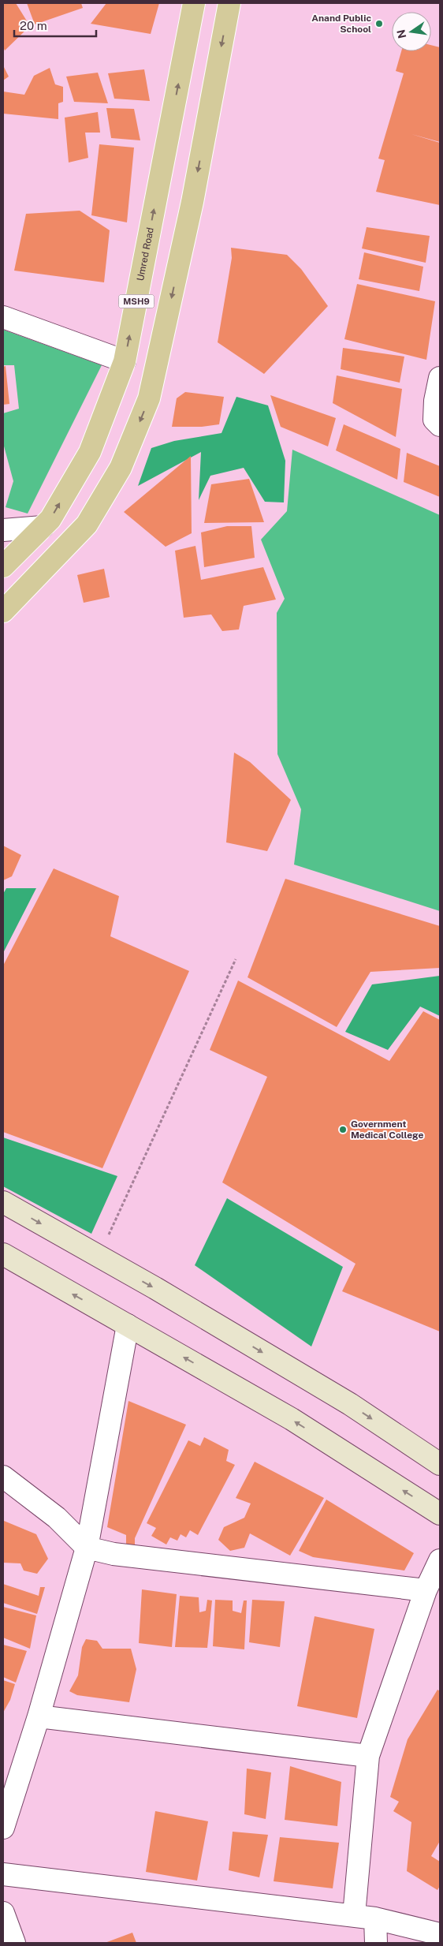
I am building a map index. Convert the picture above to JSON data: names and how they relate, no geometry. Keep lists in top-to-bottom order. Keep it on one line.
{"streets":{"main road":["Umred Road","MSH9"]},"places":["Anand Public School","Government Medical College"],"scale_bar":"20 m","north":"left"}
